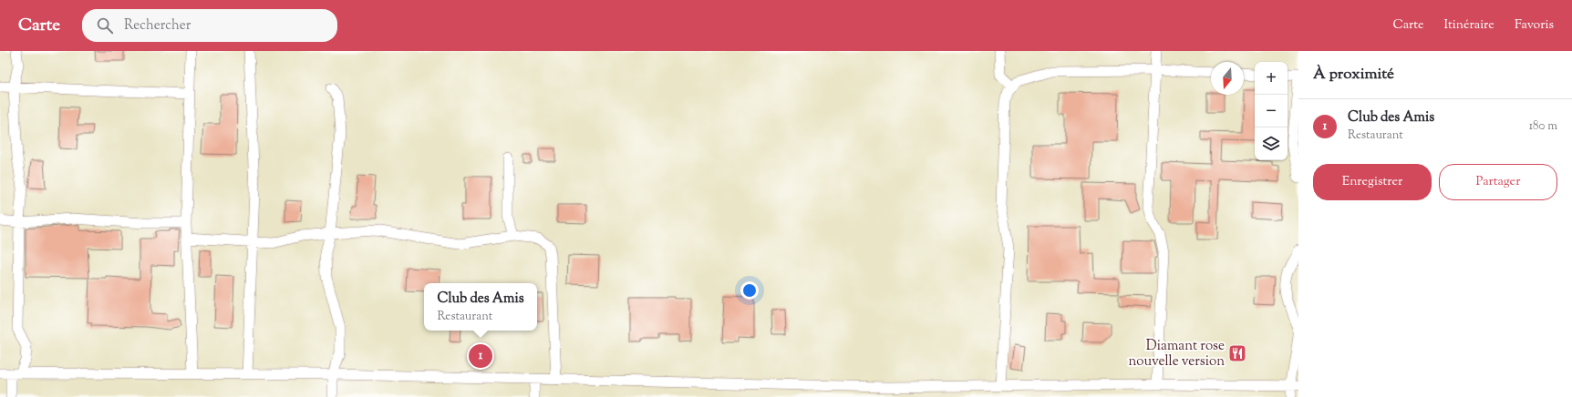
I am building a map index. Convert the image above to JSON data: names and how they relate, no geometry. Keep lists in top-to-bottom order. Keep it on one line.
{"places":{"restaurant":["Diamant rose nouvelle version"]},"north":"bottom","page":{"header":"Carte","search":"Rechercher","nav":["Carte","Itinéraire","Favoris"],"heading":"À proximité","map_buttons":["+","−"],"list":[{"mark":"1","name":"Club des Amis","note":"Restaurant","value":"180 m"}],"buttons":["Enregistrer","Partager"],"popup":["Club des Amis","Restaurant"],"pins":"1"}}
